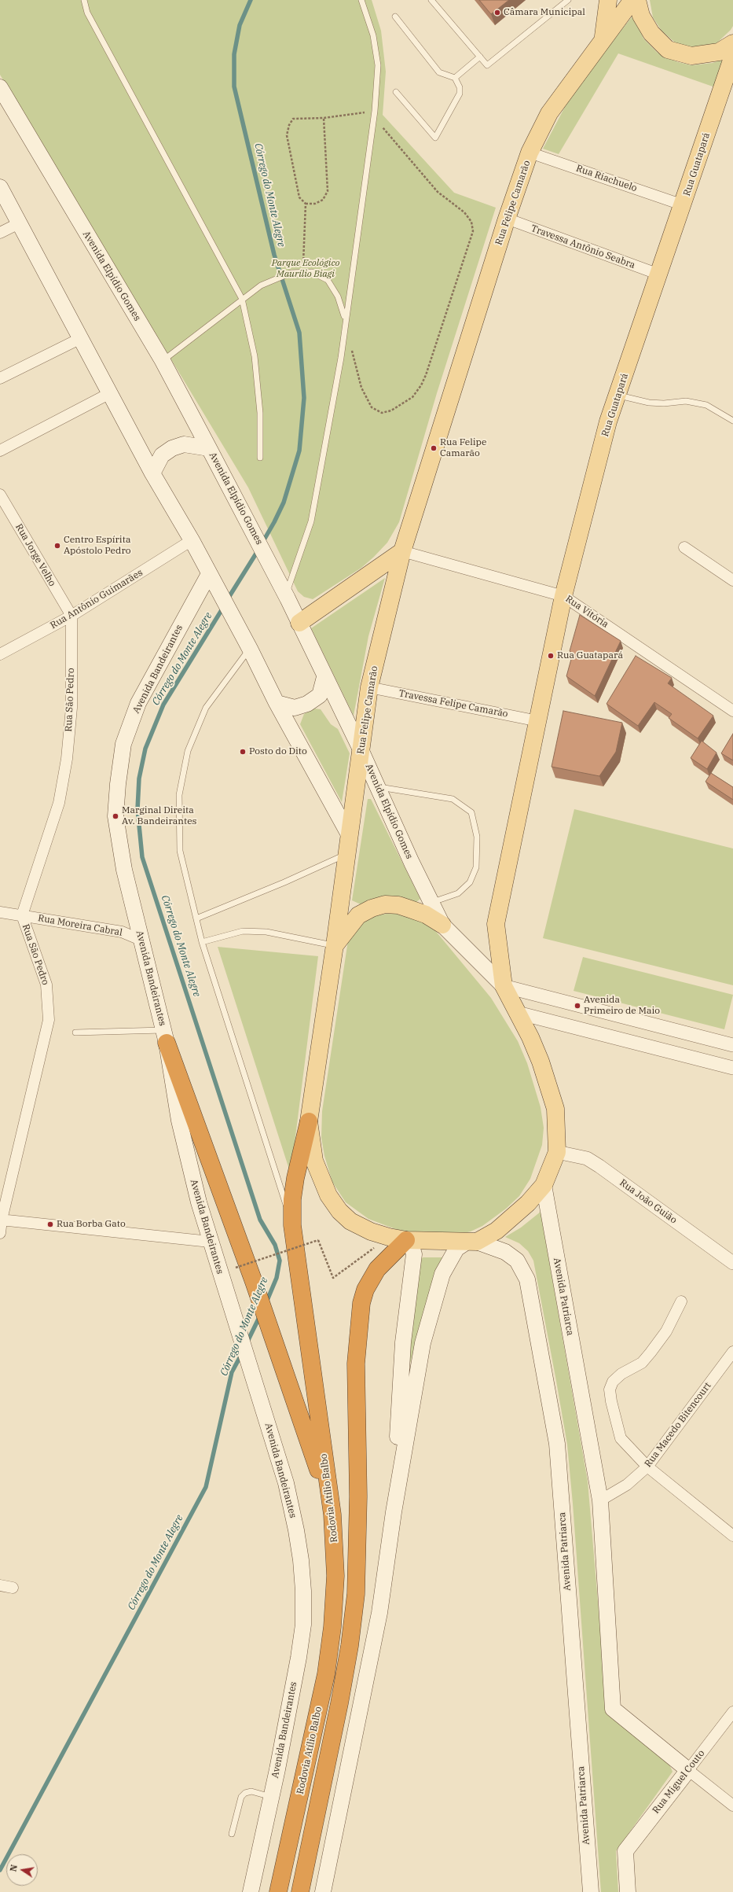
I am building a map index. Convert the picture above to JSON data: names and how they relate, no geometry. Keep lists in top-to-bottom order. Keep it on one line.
{"streets":{"highway":["Rodovia Atílio Balbo"],"main road":["Rua Guatapará","Rua Felipe Camarão","Avenida Elpídio Gomes","Avenida Bandeirantes","Avenida Patriarca","Rua Miguel Couto"],"street":["Rua Riachuelo","Travessa Antônio Seabra","Rua Jorge Velho","Rua Antônio Guimarães","Rua Vitória","Rua São Pedro","Travessa Felipe Camarão","Rua Moreira Cabral","Rua João Guião","Rua Macedo Bitencourt"]},"crossings":[["Rua Guatapará","Rua Riachuelo"],["Rua Guatapará","Travessa Antônio Seabra"],["Rua Guatapará","Rua Vitória"],["Rua Guatapará","Travessa Felipe Camarão"],["Rua Riachuelo","Rua Felipe Camarão"],["Rua Felipe Camarão","Travessa Antônio Seabra"],["Rua Felipe Camarão","Avenida Elpídio Gomes"],["Rua Felipe Camarão","Rua Vitória"],["Rua Felipe Camarão","Travessa Felipe Camarão"],["Rua Jorge Velho","Rua Antônio Guimarães"],["Rua Jorge Velho","Rua São Pedro"],["Rua Antônio Guimarães","Rua São Pedro"],["Avenida Bandeirantes","Rua Moreira Cabral"],["Rua São Pedro","Rua Moreira Cabral"],["Avenida Patriarca","Rua Macedo Bitencourt"],["Avenida Patriarca","Rua Miguel Couto"]],"water":["Córrego do Monte Alegre"],"parks":["Parque Ecológico Maurílio Biagi"],"places":["Câmara Municipal","Rua Felipe Camarão","Centro Espírita Apóstolo Pedro","Rua Guatapará","Posto do Dito","Marginal Direita Av. Bandeirantes","Avenida Primeiro de Maio","Rua Borba Gato"],"north":"left"}
